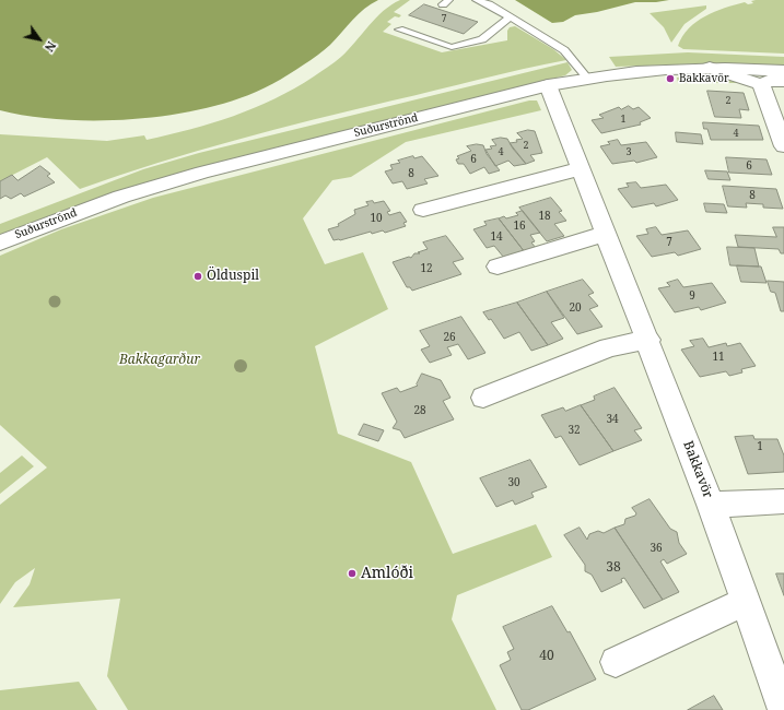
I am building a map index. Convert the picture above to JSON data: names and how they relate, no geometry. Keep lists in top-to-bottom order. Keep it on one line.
{"streets":{"street":["Suðurströnd","Bakkavör"]},"crossings":[["Suðurströnd","Bakkavör"]],"parks":["Bakkagarður"],"places":["Bakkavör","Ölduspil","Amlóði"],"house_numbers":["7","2","1","4","2","4","3","6","6","8","8","18","10","16","14","7","12","9","20","26","11","28","34","32","1","30","36","38","40"],"north":"bottom right"}
